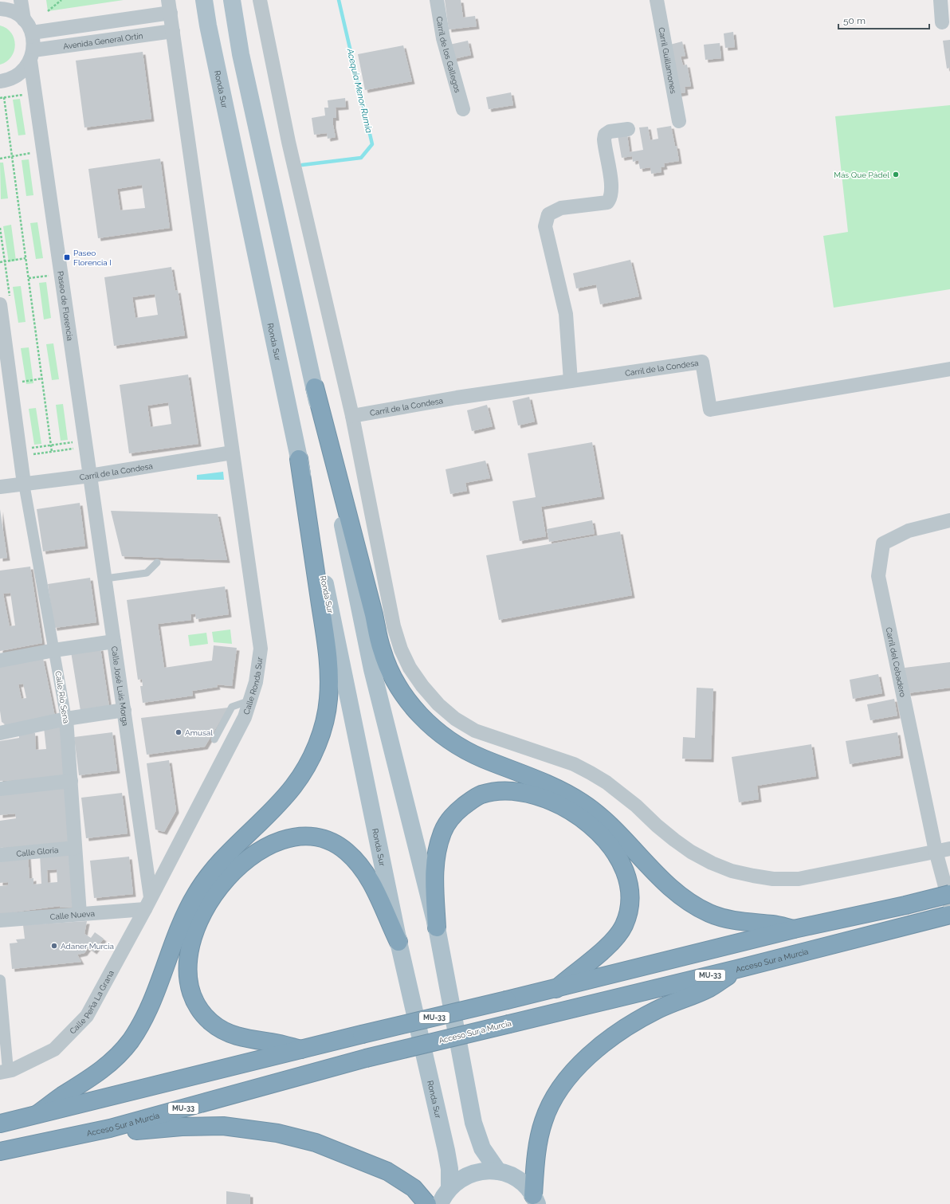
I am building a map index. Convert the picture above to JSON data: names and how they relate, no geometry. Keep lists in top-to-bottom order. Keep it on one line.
{"streets":{"highway":["Acceso Sur a Murcia","MU-33"],"main road":["Ronda Sur"],"street":["Avenida General Ortín","Carril de los Gallegos","Carril Guillamones","Paseo de Florencia","Carril de la Condesa","Carril del Cebadero","Calle Ronda Sur","Calle José Luis Morga","Calle Río Sena","Calle Gloria","Calle Nueva","Calle Peña La Grana"]},"crossings":[["Avenida General Ortín","Paseo de Florencia"],["Avenida General Ortín","Calle Ronda Sur"],["Paseo de Florencia","Carril de la Condesa"],["Paseo de Florencia","Calle José Luis Morga"],["Carril de la Condesa","Calle Ronda Sur"],["Carril de la Condesa","Calle José Luis Morga"],["Carril de la Condesa","Calle Río Sena"],["Calle Ronda Sur","Calle José Luis Morga"],["Calle Ronda Sur","Calle Nueva"],["Calle Ronda Sur","Calle Peña La Grana"],["Calle José Luis Morga","Calle Nueva"],["Calle José Luis Morga","Calle Peña La Grana"],["Calle Río Sena","Calle Gloria"],["Calle Río Sena","Calle Nueva"],["Calle Nueva","Calle Peña La Grana"]],"water":["Acequia Menor Rumia"],"places":{"other":["Más Que Pádel","Amusal","Adaner Murcia"],"transit":["Paseo Florencia I"]},"scale_bar":"50 m"}
